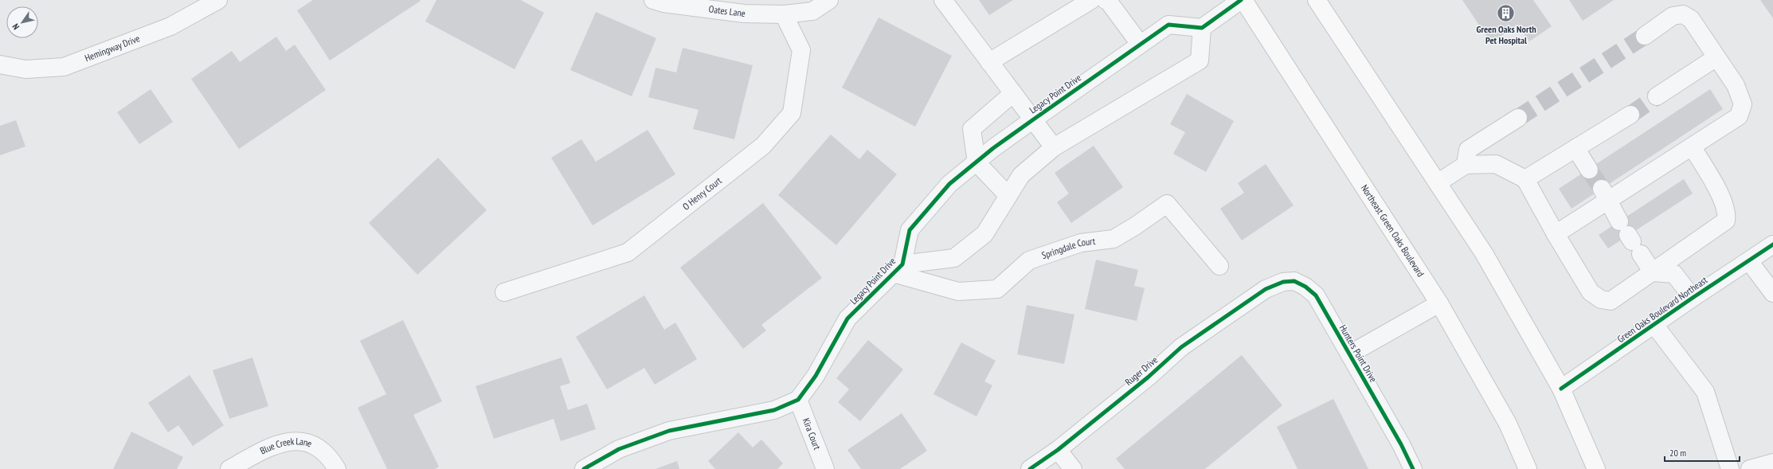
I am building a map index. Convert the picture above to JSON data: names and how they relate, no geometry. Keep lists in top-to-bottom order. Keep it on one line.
{"streets":{"main road":["Northeast Green Oaks Boulevard"],"street":["Oates Lane","Hemingway Drive","Legacy Point Drive","O Henry Court","Springdale Court","Green Oaks Boulevard Northeast","Hunters Point Drive","Ruger Drive","Kira Court","Blue Creek Lane"]},"crossings":[["Oates Lane","O Henry Court"],["Legacy Point Drive","Springdale Court"],["Legacy Point Drive","Kira Court"],["Northeast Green Oaks Boulevard","Hunters Point Drive"],["Hunters Point Drive","Ruger Drive"]],"places":{"building":["Green Oaks North Pet Hospital"]},"scale_bar":"20 m","north":"bottom left"}
